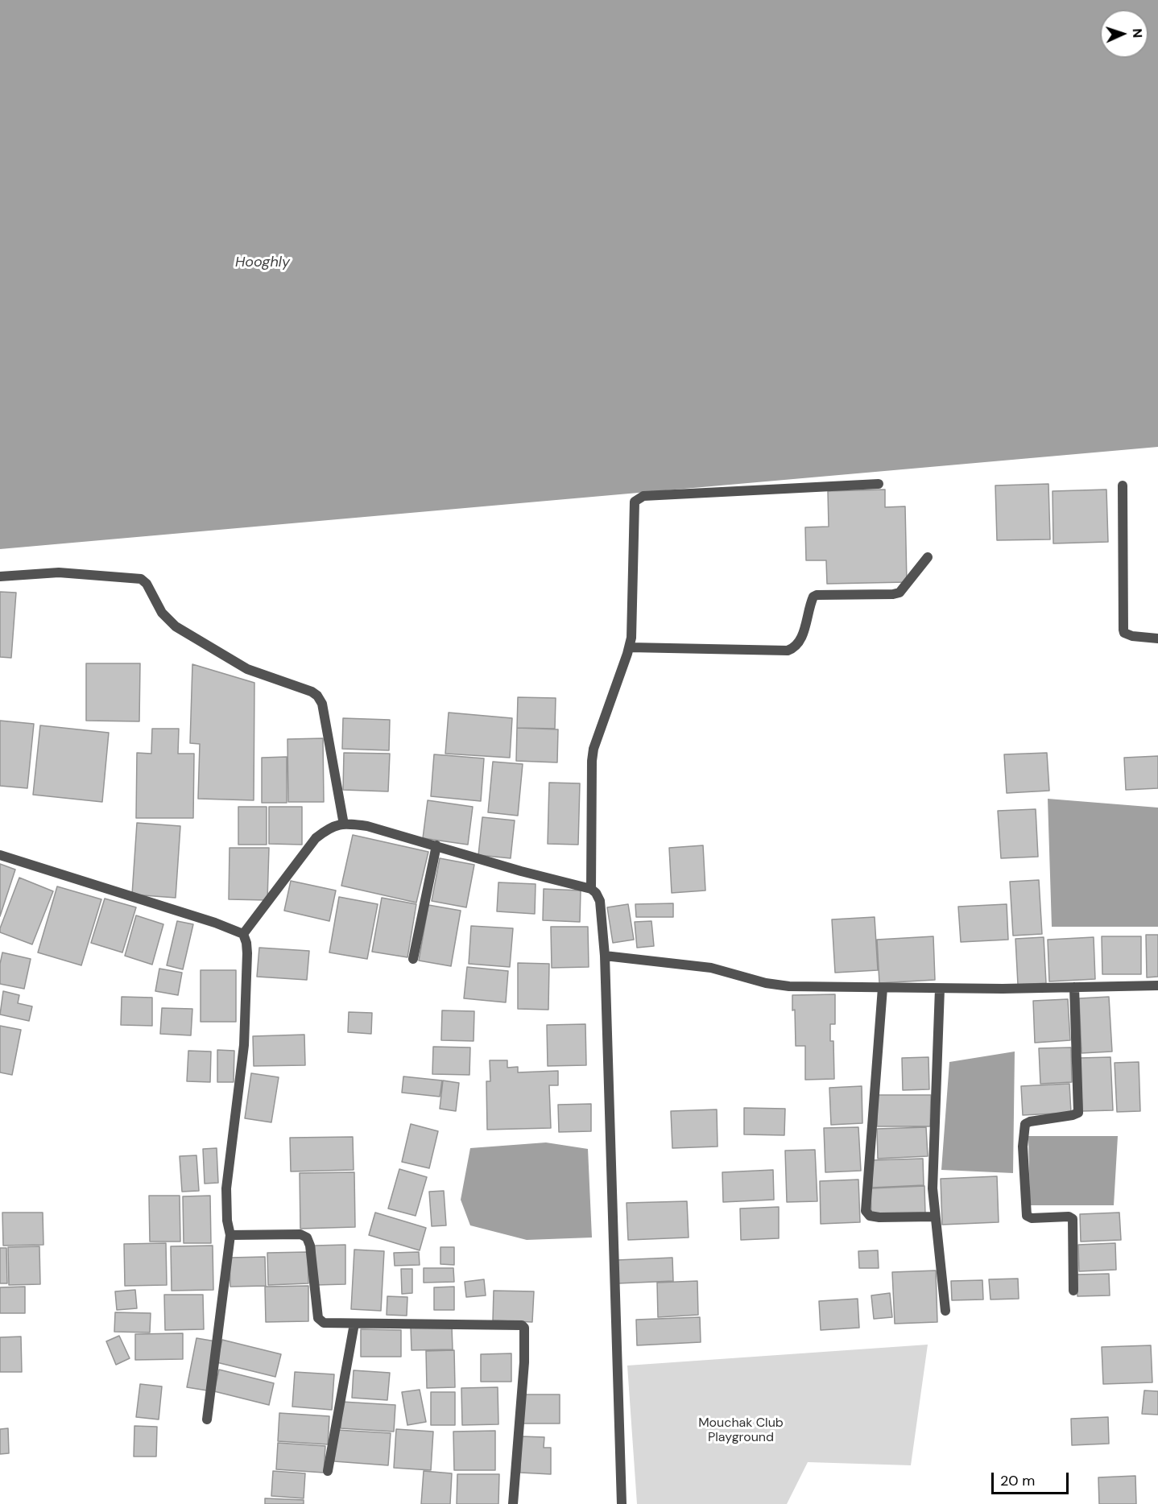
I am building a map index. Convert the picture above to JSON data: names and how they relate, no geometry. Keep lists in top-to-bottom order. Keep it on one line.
{"water":["Hooghly"],"parks":["Mouchak Club Playground"],"scale_bar":"20 m","north":"right"}
